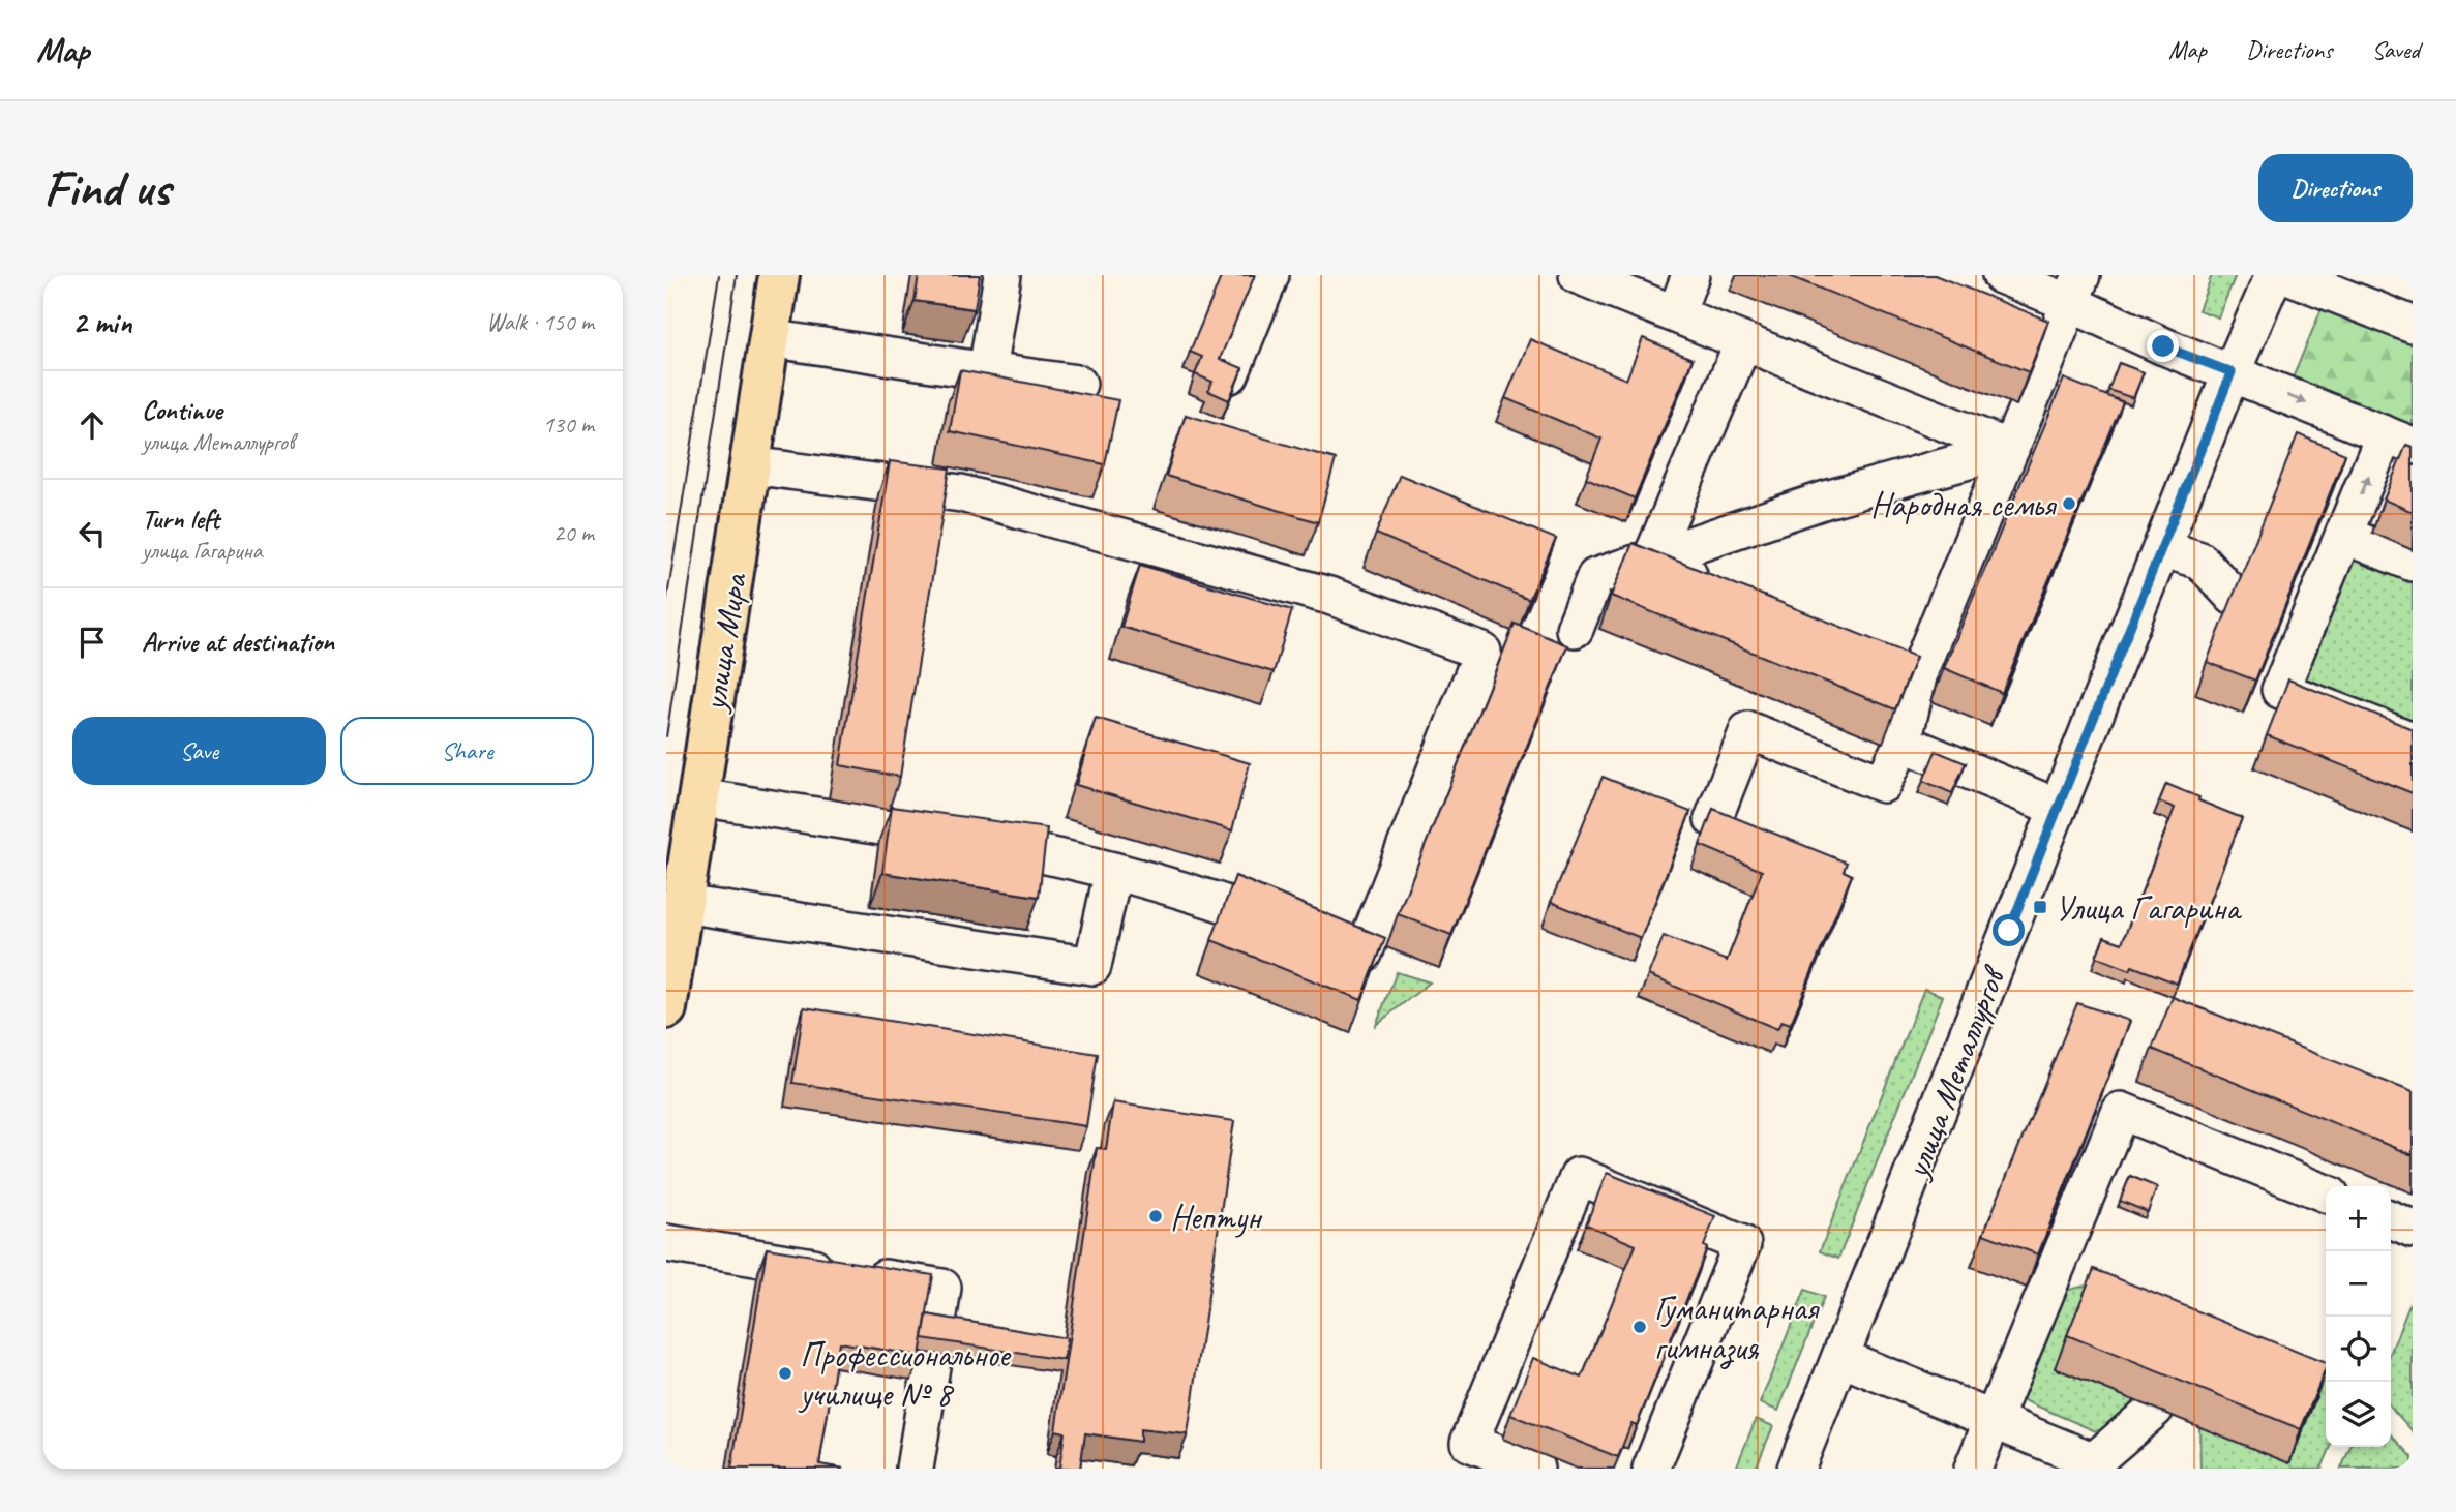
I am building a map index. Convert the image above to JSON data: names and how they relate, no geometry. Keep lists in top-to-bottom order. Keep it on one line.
{"streets":{"main road":["улица Мира"],"street":["улица Металлургов"]},"places":{"other":["Народная семья","Нептун","Гуманитарная гимназия","Профессиональное училище № 8"],"transit":["Улица Гагарина"]},"page":{"header":"Map","nav":["Map","Directions","Saved"],"buttons":["Directions",["Save","Share"]],"title":"Find us","heading":["2 min","Walk · 150 m"],"list":[["Continue","улица Металлургов","130 m"],["Turn left","улица Гагарина","20 m"],"Arrive at destination"],"map_buttons":["+","−"]}}
